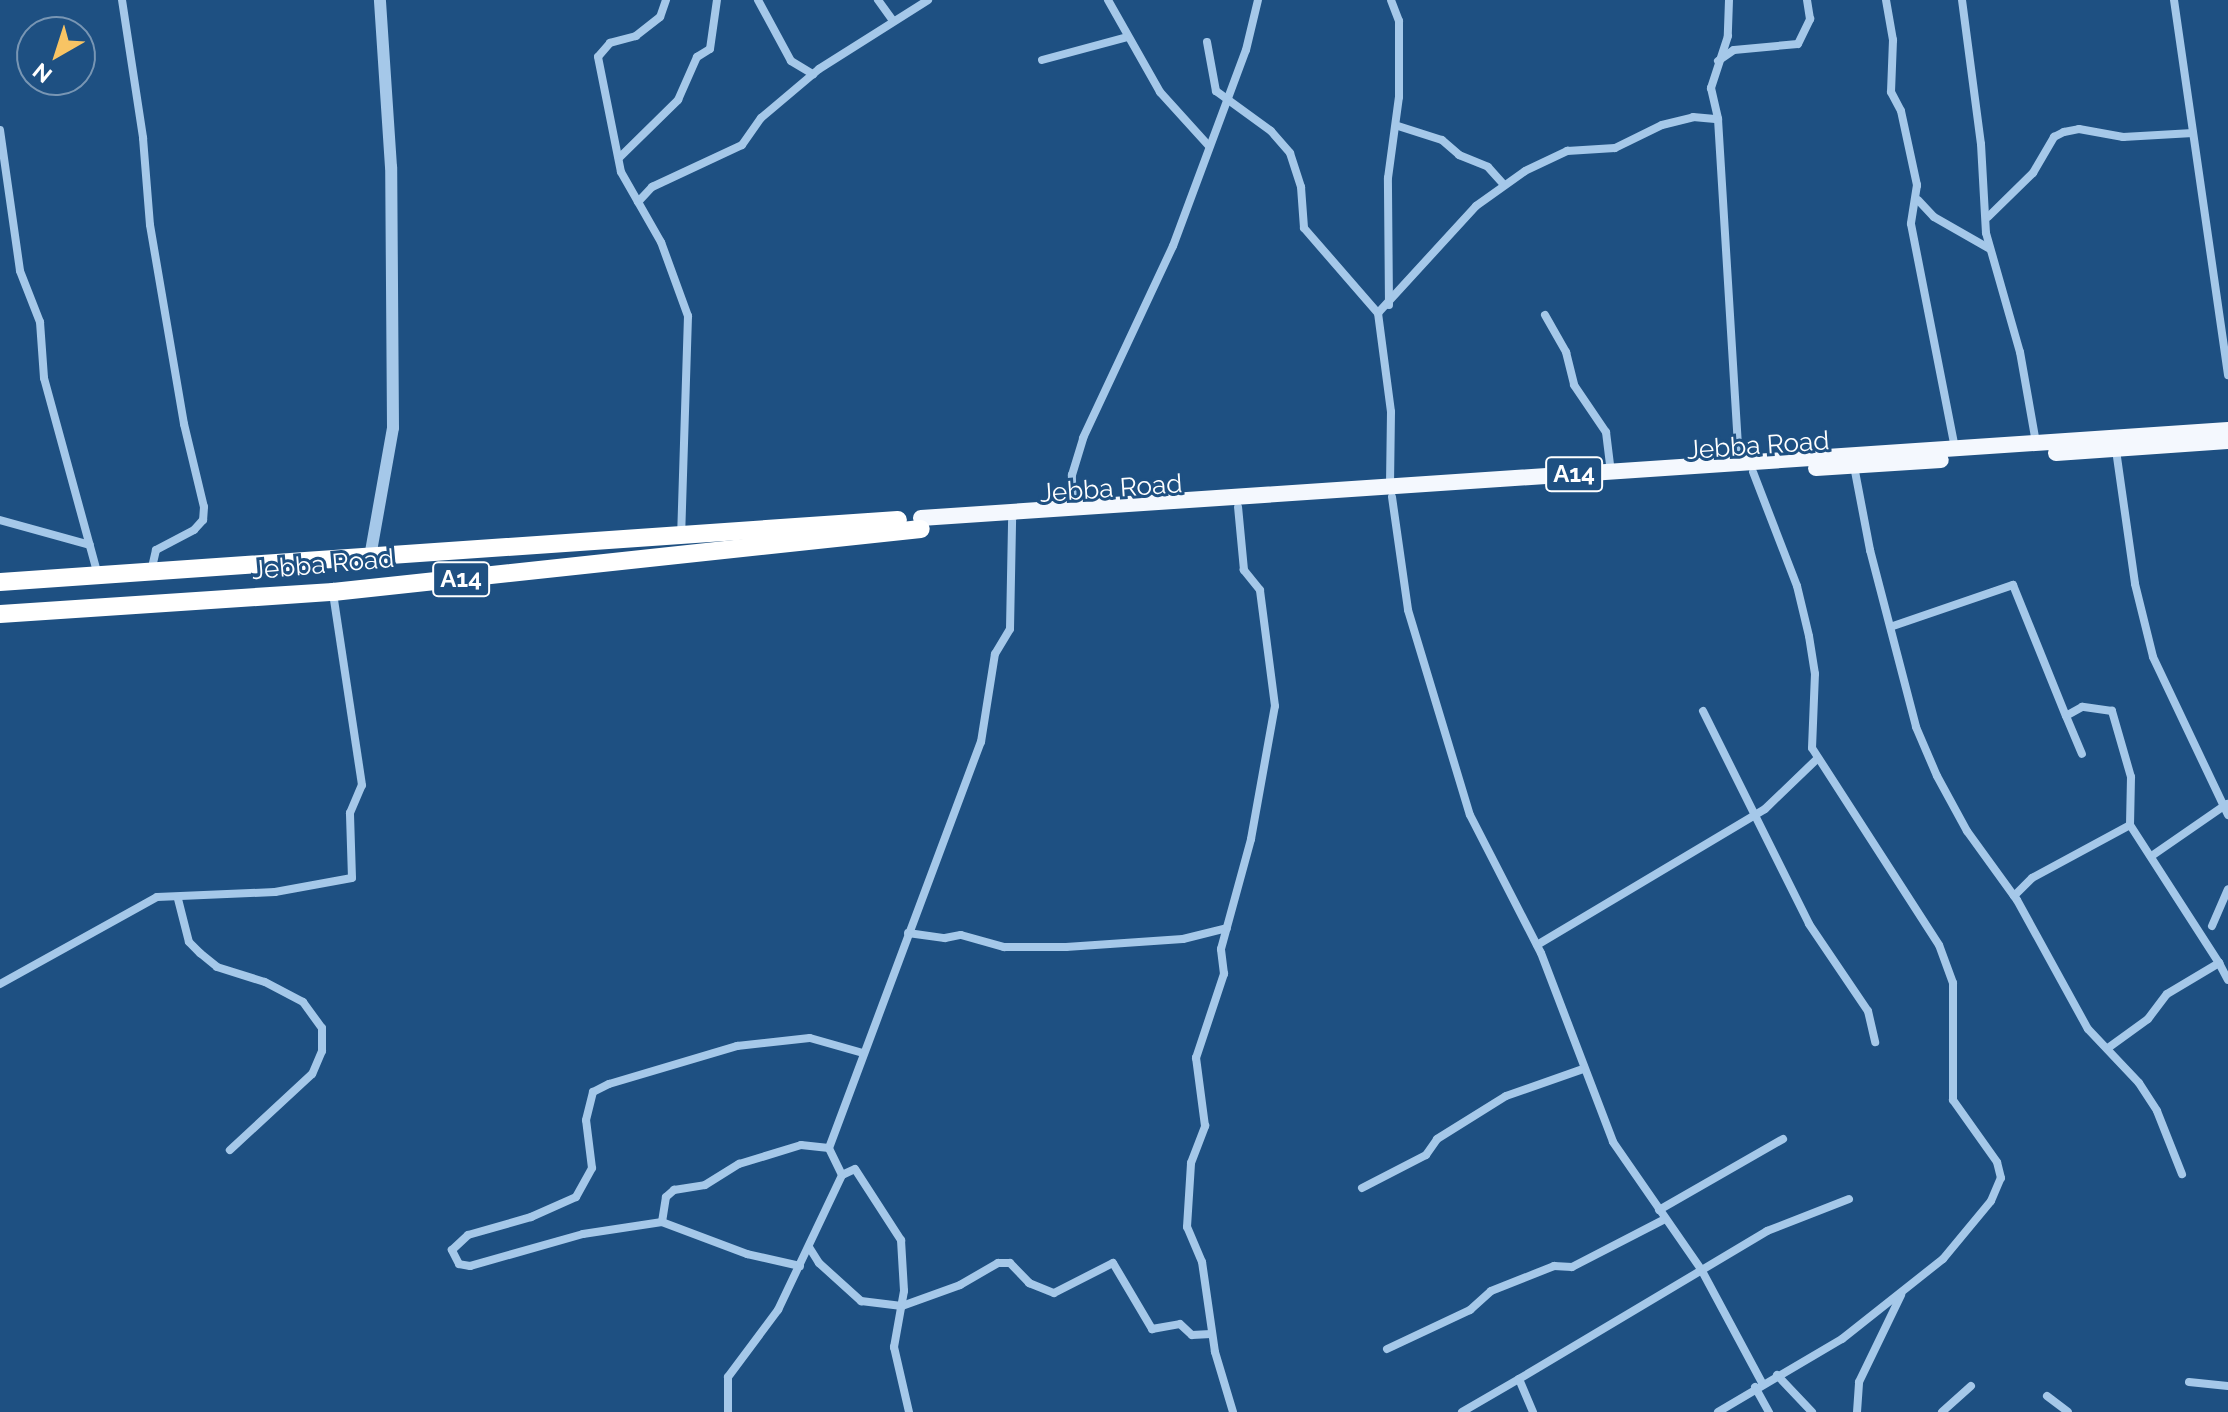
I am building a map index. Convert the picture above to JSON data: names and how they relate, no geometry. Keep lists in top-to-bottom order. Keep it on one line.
{"streets":{"highway":["Jebba Road","A14"]},"north":"bottom left"}
